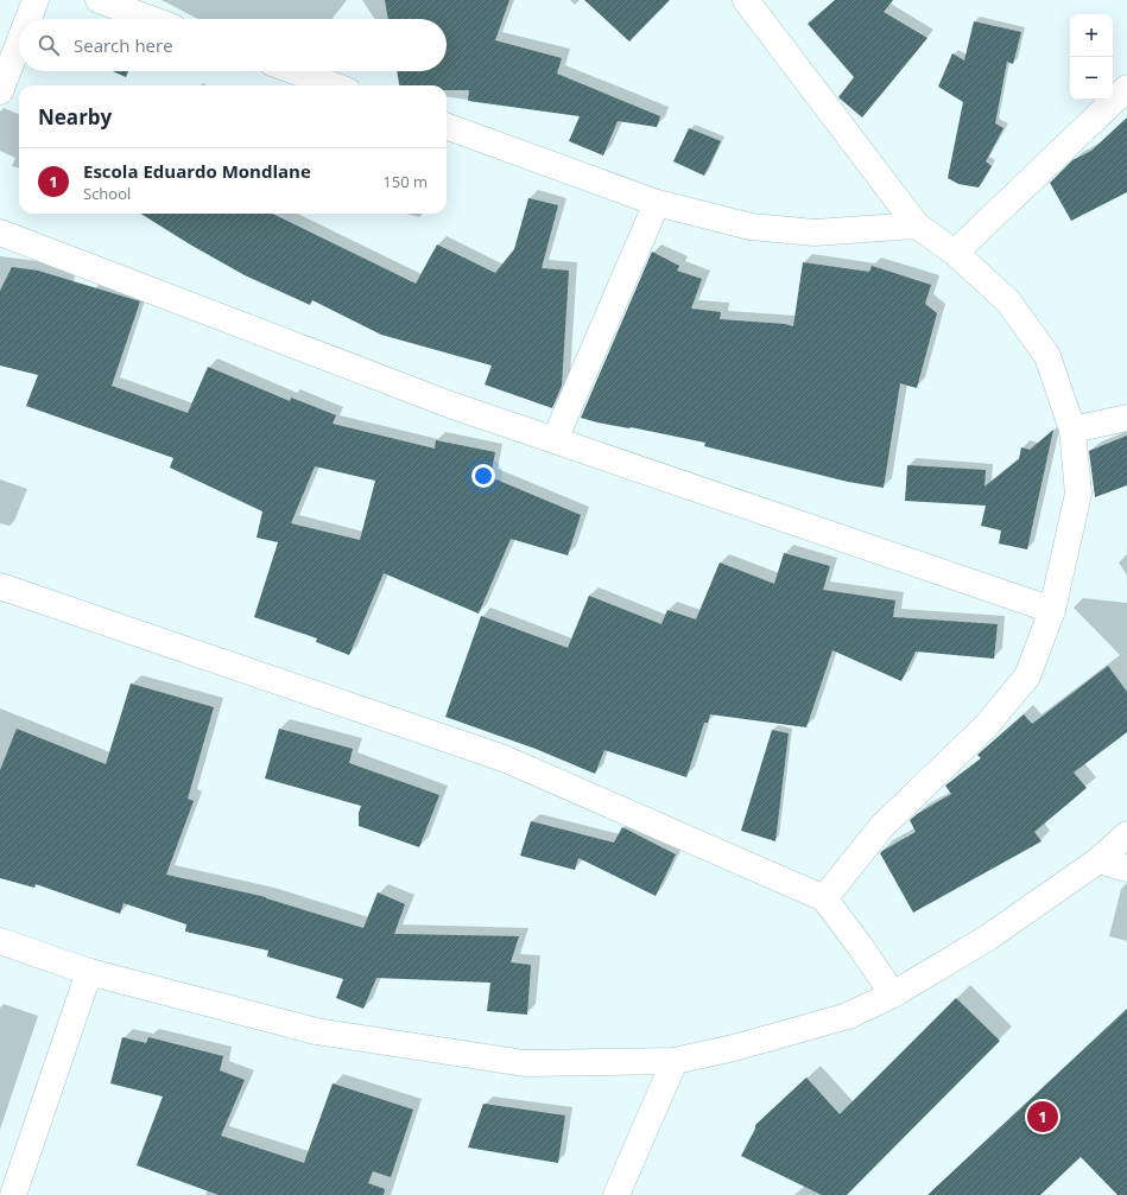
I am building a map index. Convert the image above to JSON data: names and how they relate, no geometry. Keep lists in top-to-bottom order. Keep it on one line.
{"page":{"map_buttons":["+","−"],"search":"Search here","heading":"Nearby","list":[{"mark":"1","name":"Escola Eduardo Mondlane","note":"School","value":"150 m"}],"pins":"1"}}
